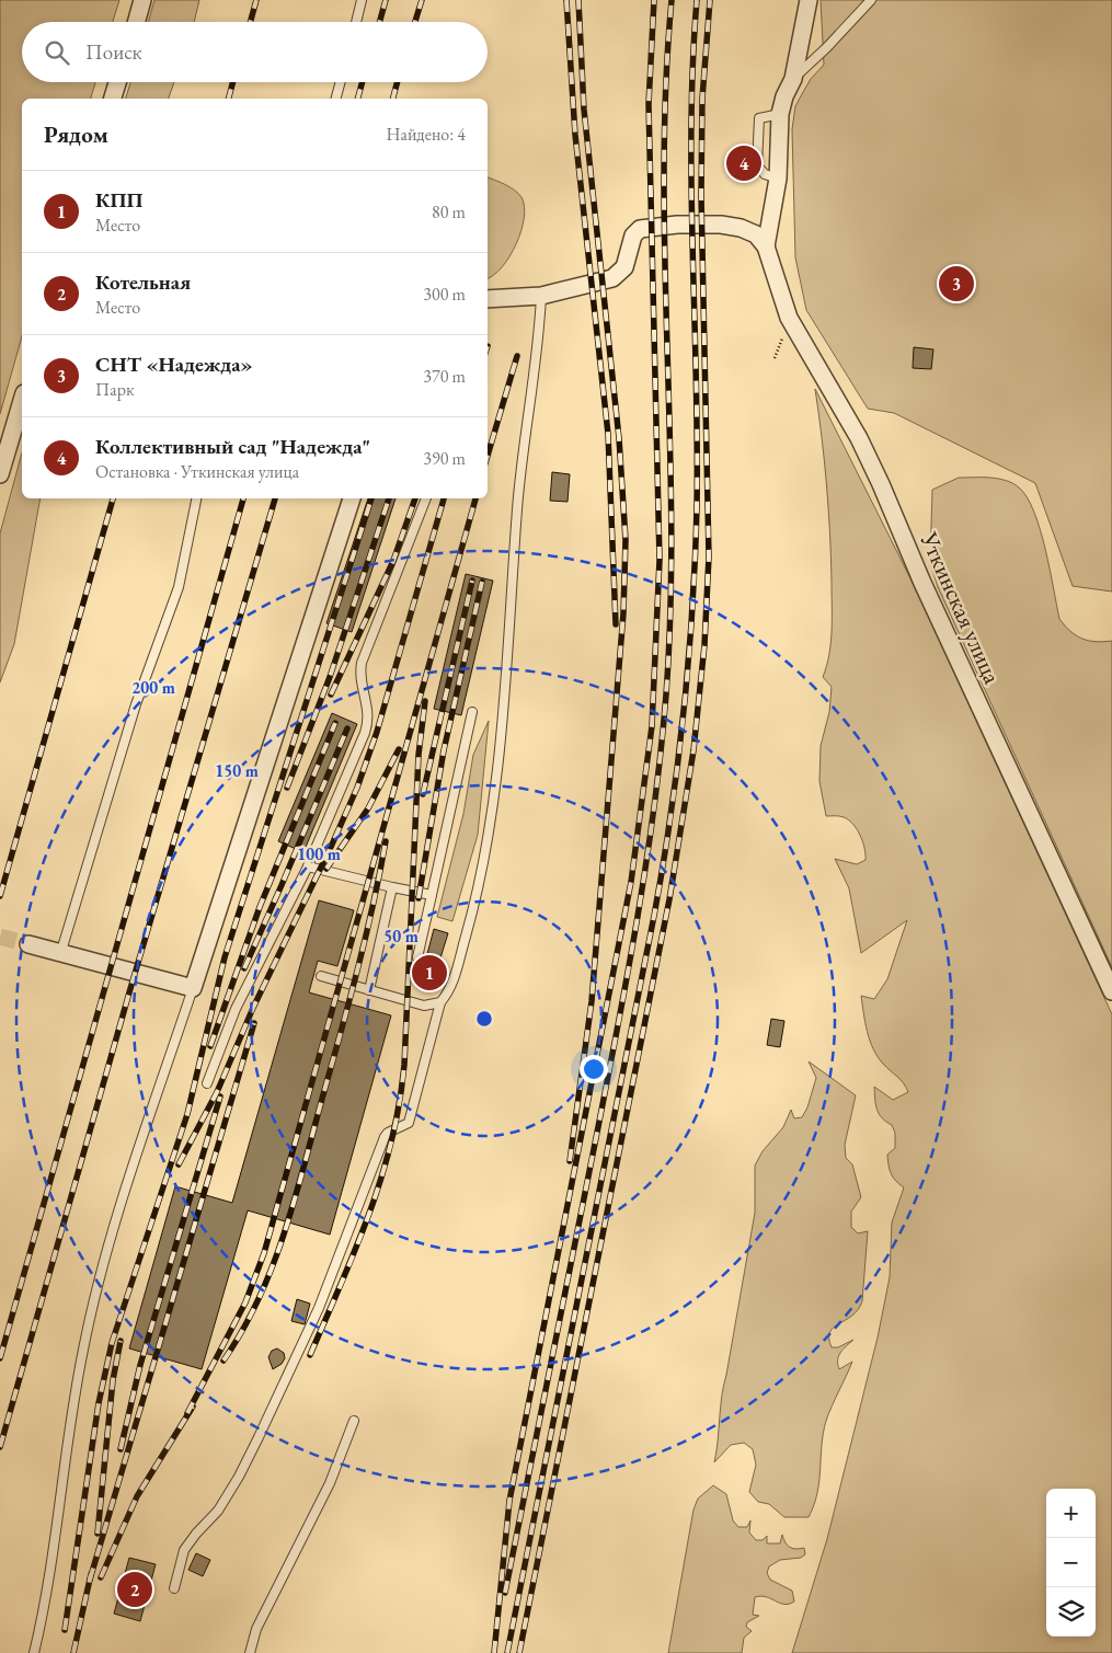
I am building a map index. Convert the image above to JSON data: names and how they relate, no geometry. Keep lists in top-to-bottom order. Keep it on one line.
{"streets":{"street":["Уткинская улица"]},"page":{"search":"Поиск","heading":["Рядом","Найдено: 4"],"pins":["4","3","1","2"],"list":[{"mark":"1","name":"КПП","note":"Место","value":"80 m"},{"mark":"2","name":"Котельная","note":"Место","value":"300 m"},{"mark":"3","name":"СНТ «Надежда»","note":"Парк","value":"370 m"},{"mark":"4","name":"Коллективный сад \"Надежда\"","note":"Остановка · Уткинская улица","value":"390 m"}],"map_buttons":["+","−"]},"rings":["200 m","150 m","100 m","50 m"]}
